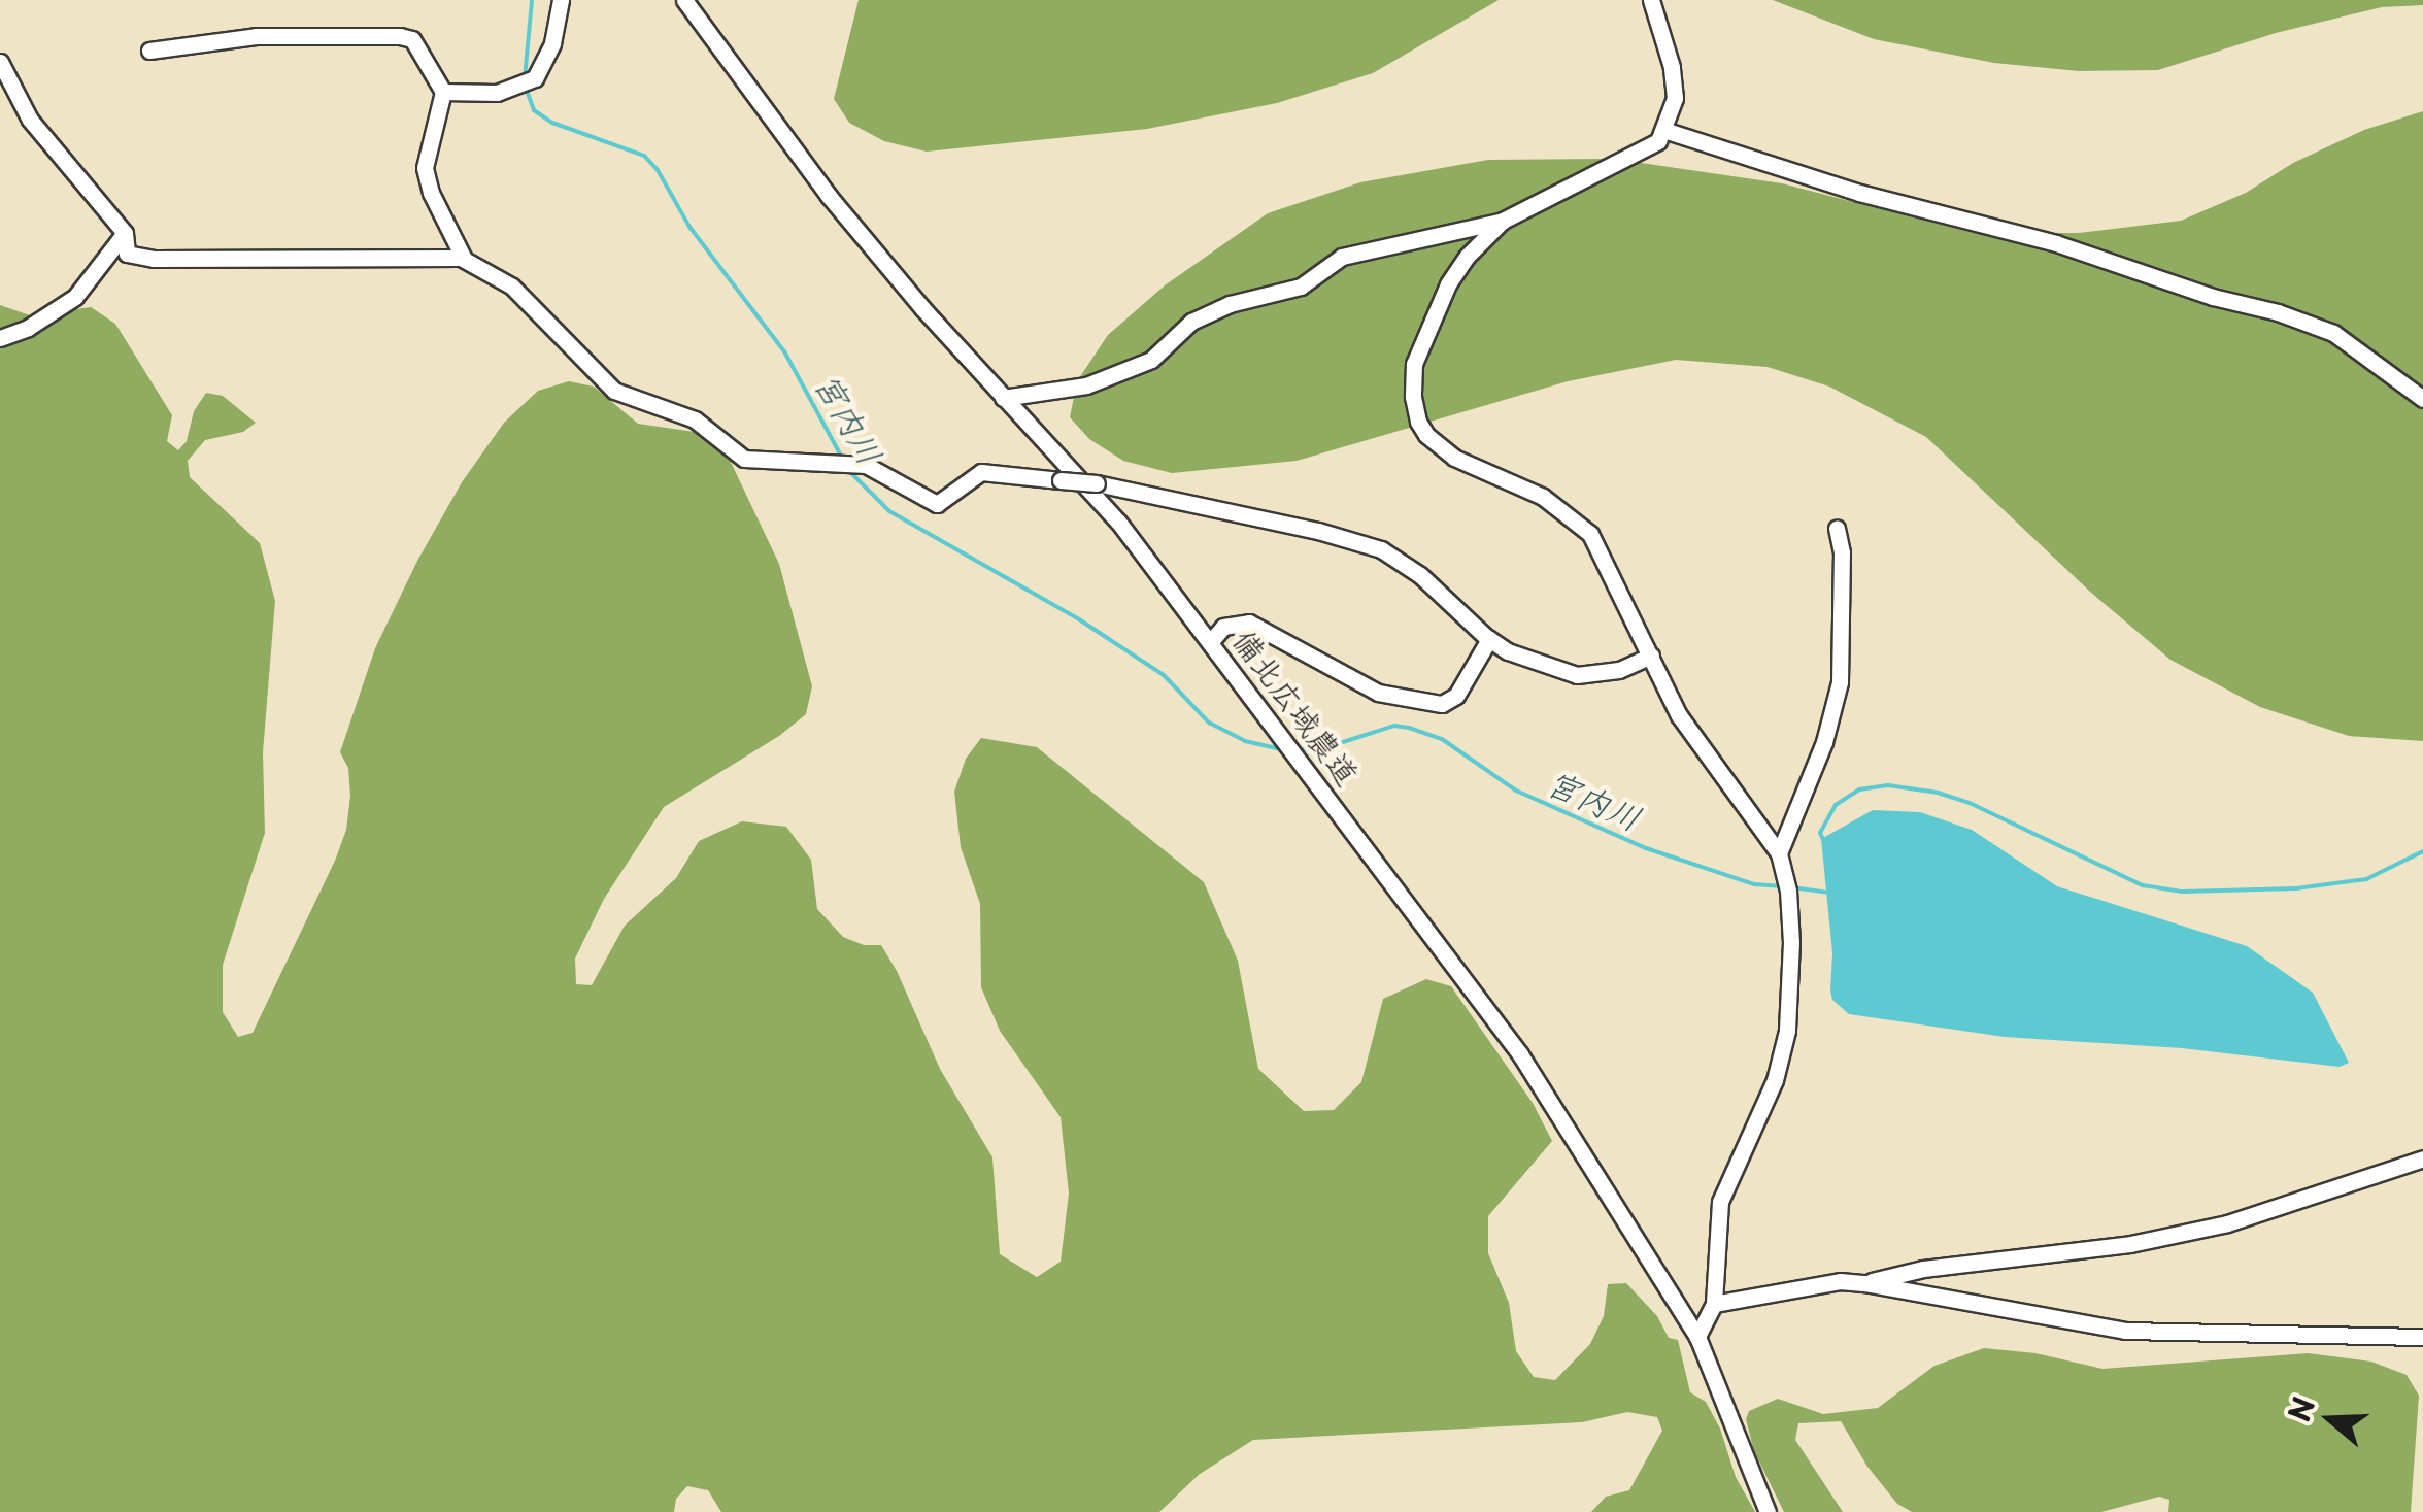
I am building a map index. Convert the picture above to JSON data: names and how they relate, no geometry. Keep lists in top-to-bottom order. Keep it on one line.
{"streets":{"street":["備北広域農道"]},"water":["宮内川"],"north":"left"}
